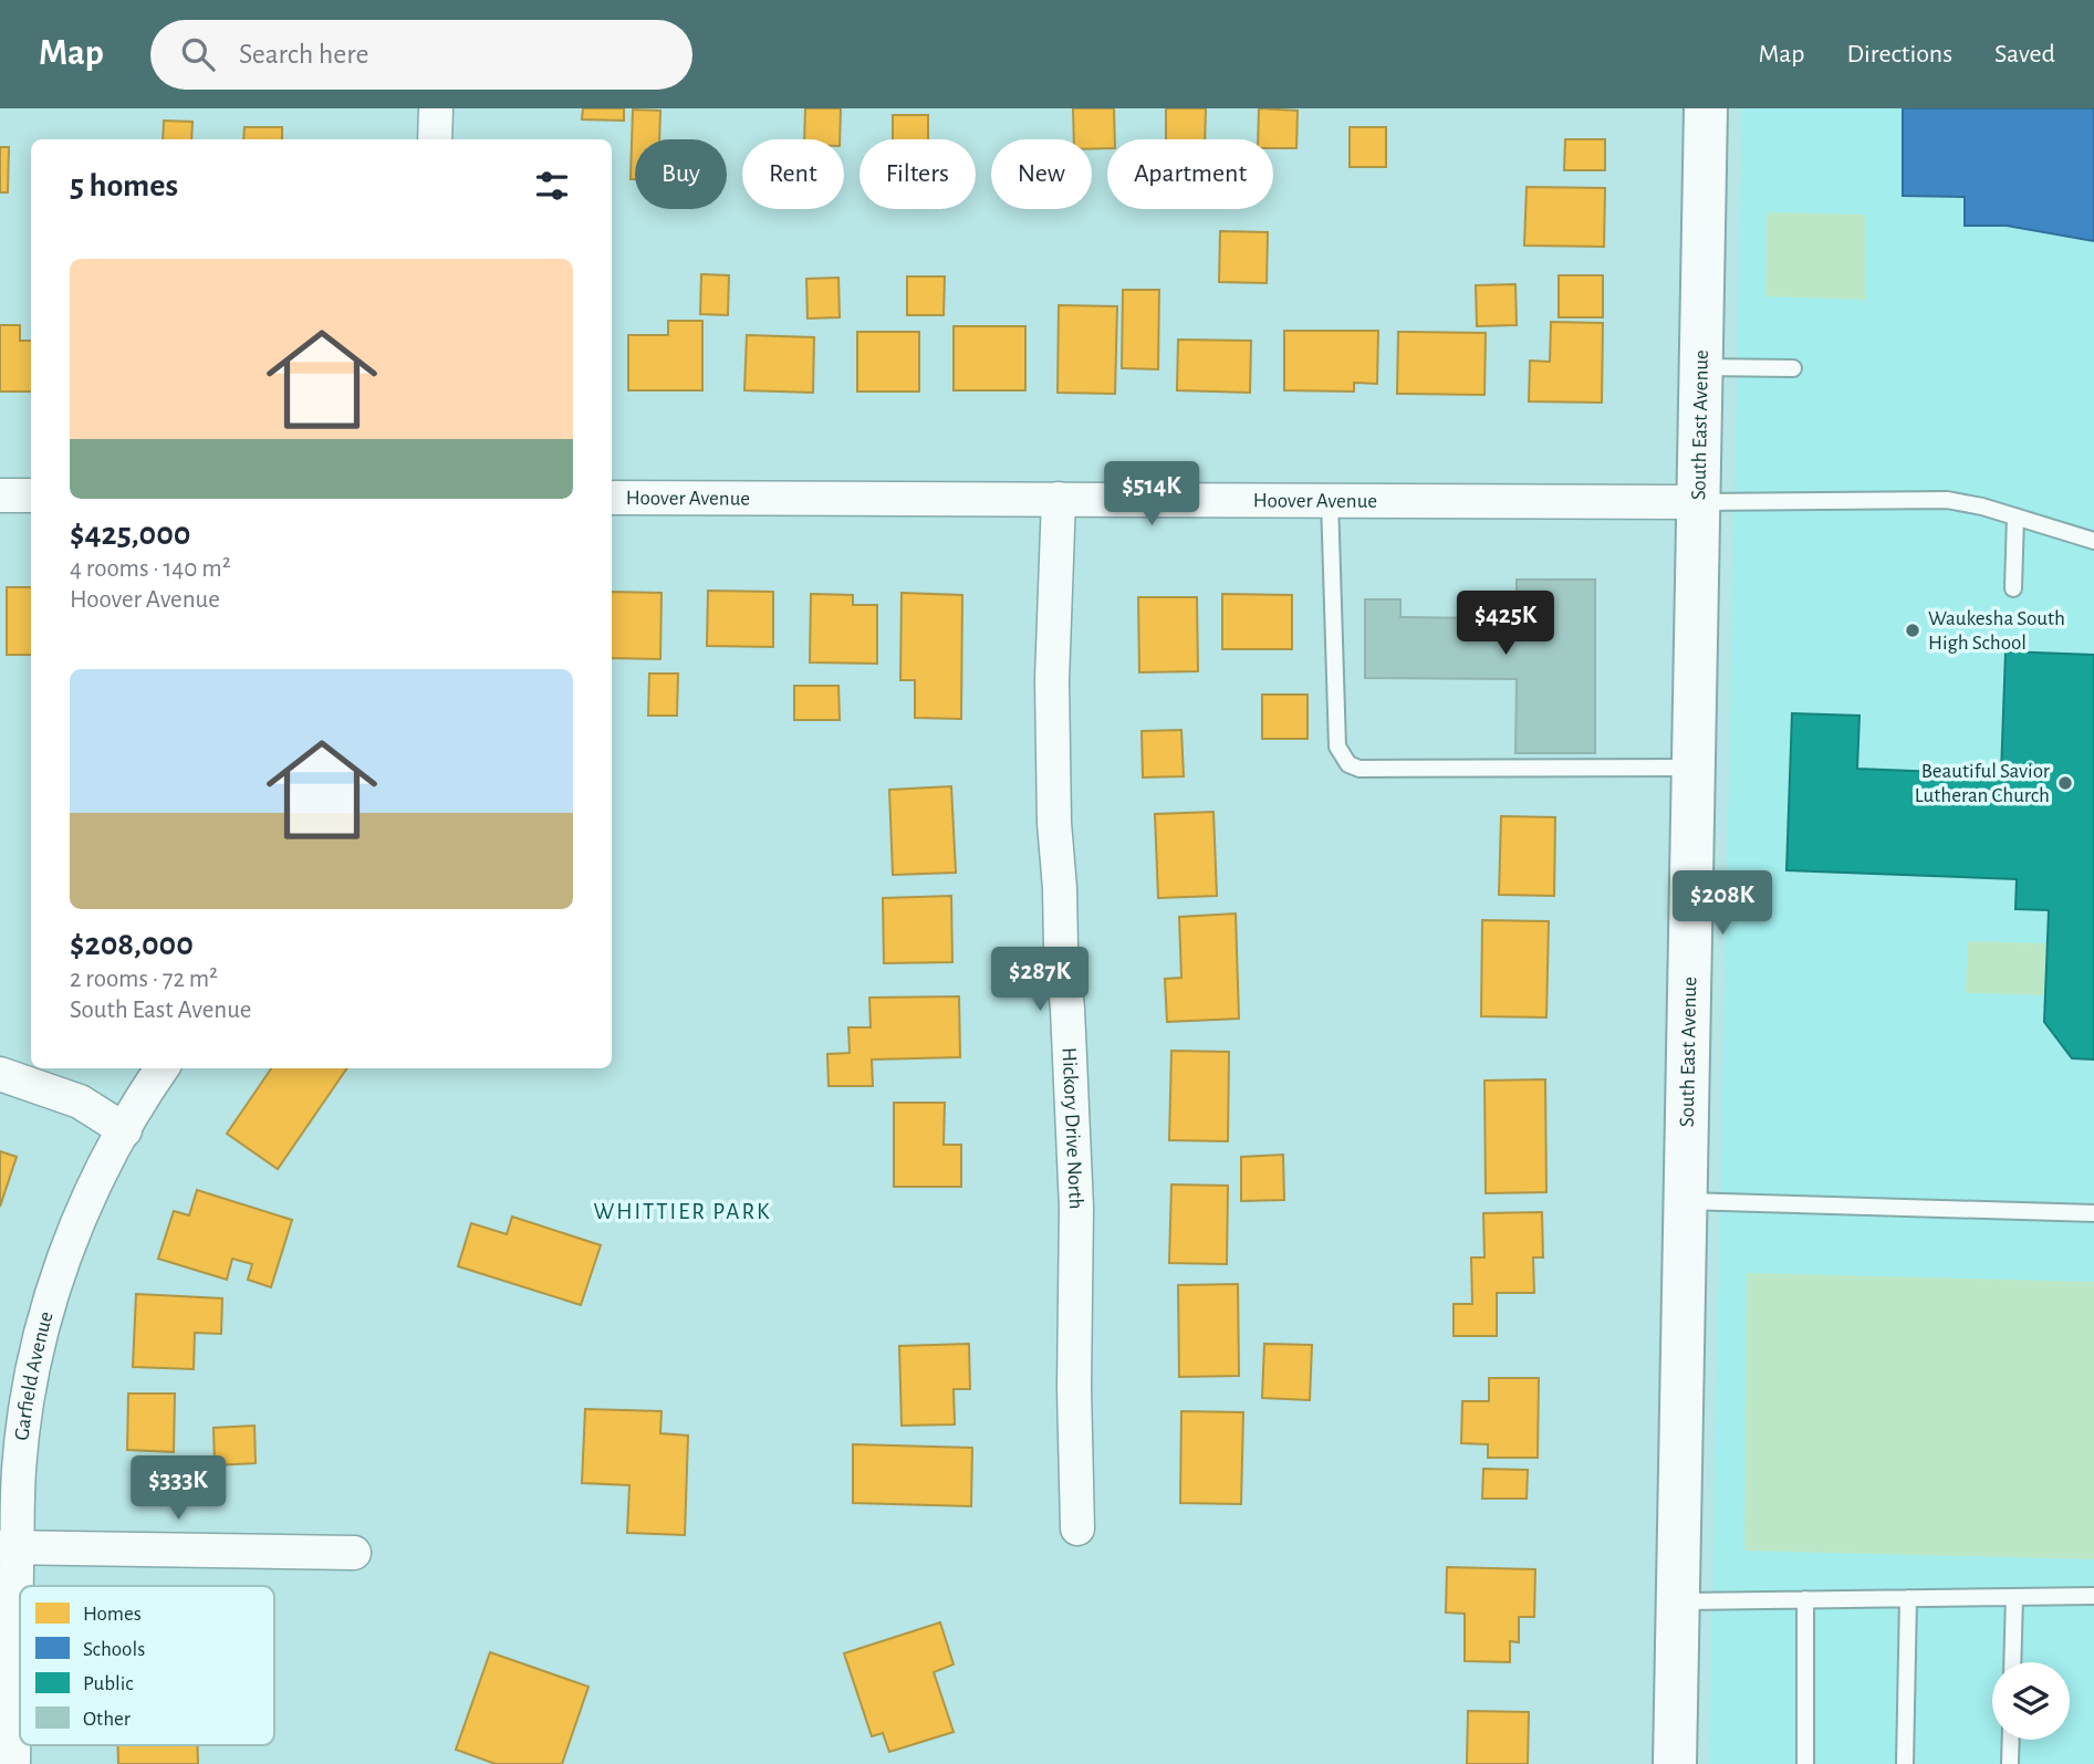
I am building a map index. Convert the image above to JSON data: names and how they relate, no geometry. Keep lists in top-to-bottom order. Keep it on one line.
{"streets":{"main road":["South East Avenue"],"street":["Hoover Avenue","Hickory Drive North","Garfield Avenue"]},"crossings":[["South East Avenue","Hoover Avenue"],["Hoover Avenue","Hickory Drive North"]],"districts":["WHITTIER PARK"],"places":["Waukesha South High School","Beautiful Savior Lutheran Church"],"legend":["Homes","Schools","Public","Other"],"page":{"header":"Map","search":"Search here","nav":["Map","Directions","Saved"],"chip":["Buy","Rent","Filters","New","Apartment"],"heading":"5 homes","list":[{"name":"$425,000","note":"4 rooms · 140 m² · Hoover Avenue"},{"name":"$208,000","note":"2 rooms · 72 m² · South East Avenue"}],"price":["$514K","$425K","$208K","$287K","$333K"]}}
